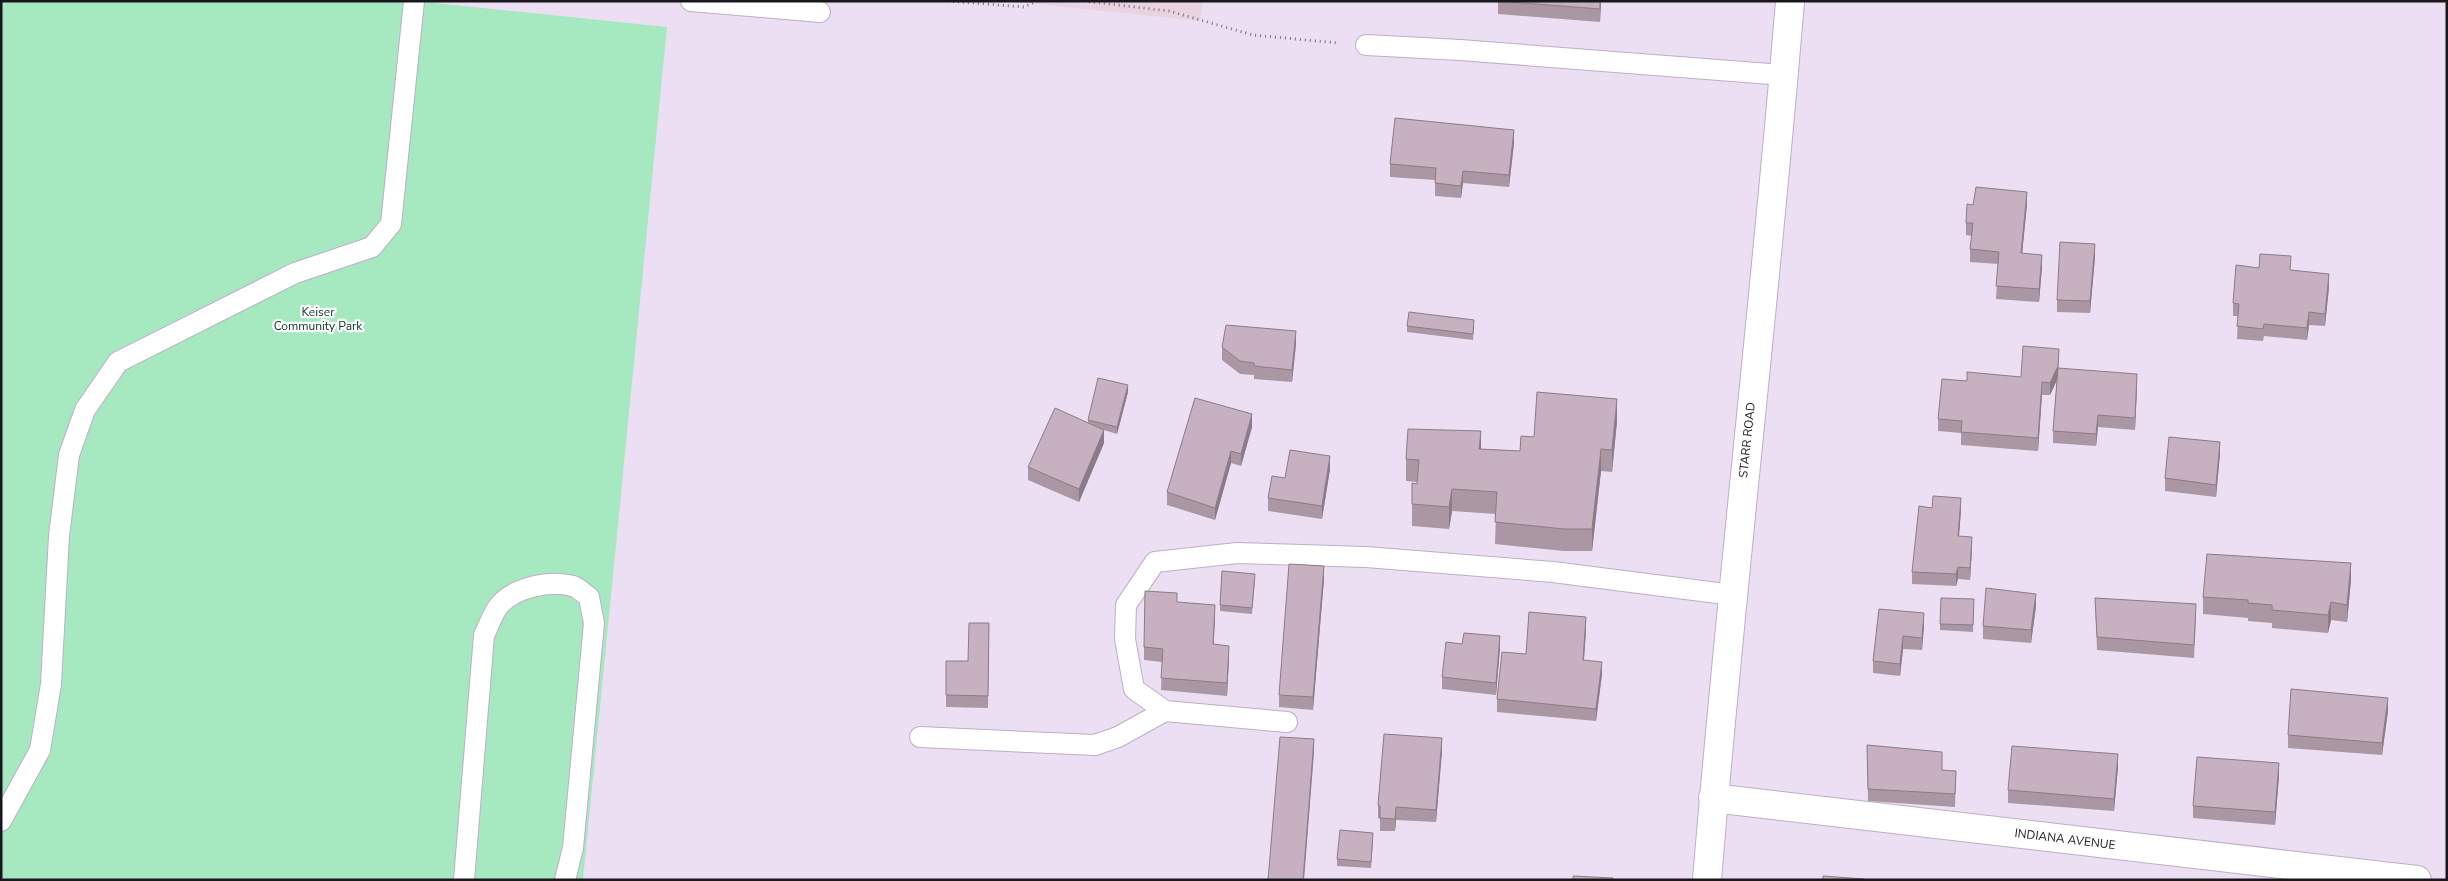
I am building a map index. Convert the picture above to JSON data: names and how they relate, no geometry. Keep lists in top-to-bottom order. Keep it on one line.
{"streets":{"street":["STARR ROAD","INDIANA AVENUE"]},"crossings":[["STARR ROAD","INDIANA AVENUE"]],"parks":["Keiser Community Park"]}
